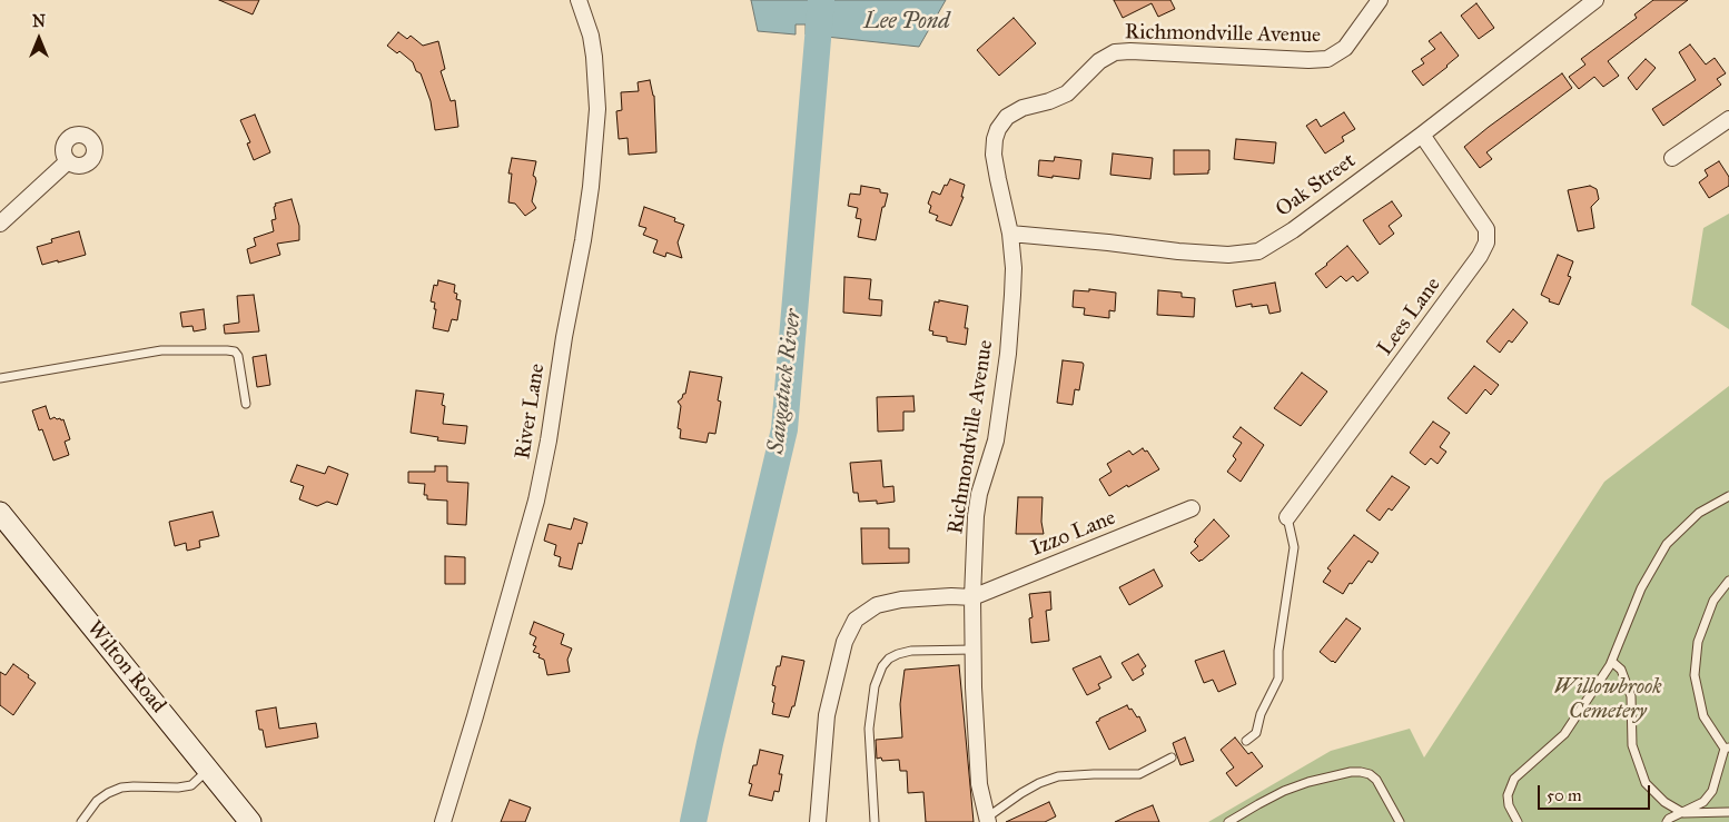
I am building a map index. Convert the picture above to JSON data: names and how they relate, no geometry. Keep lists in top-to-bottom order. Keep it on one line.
{"streets":{"main road":["Wilton Road"],"street":["Richmondville Avenue","Oak Street","Lees Lane","River Lane","Izzo Lane"]},"crossings":[["Richmondville Avenue","Oak Street"],["Richmondville Avenue","Izzo Lane"],["Oak Street","Lees Lane"]],"water":["Lee Pond","Saugatuck River"],"parks":["Willowbrook Cemetery"],"scale_bar":"50 m","north":"top"}
